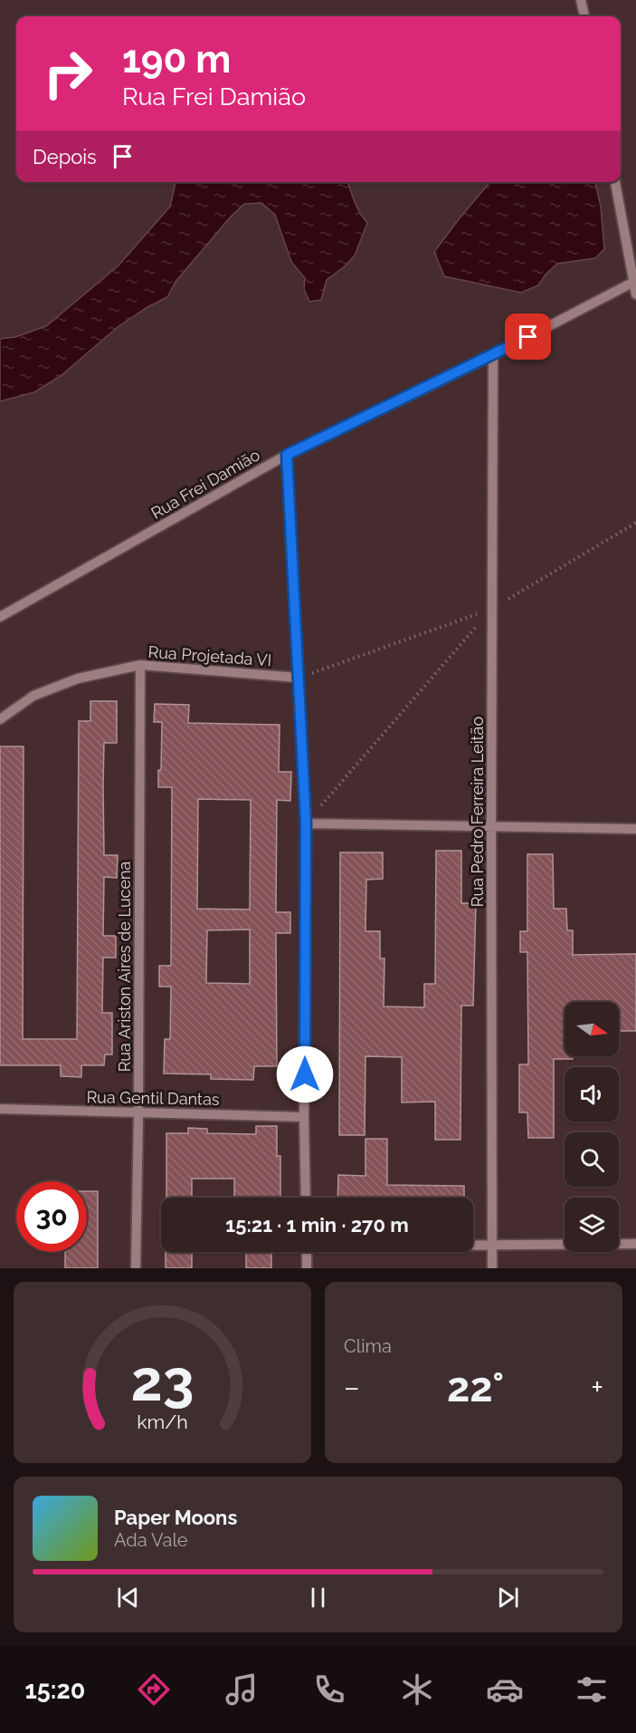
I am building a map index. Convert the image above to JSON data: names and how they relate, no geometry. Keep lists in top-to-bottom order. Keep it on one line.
{"streets":{"street":["Rua Frei Damião","Rua Projetada VI","Rua Pedro Ferreira Leitão","Rua Ariston Aires de Lucena","Rua Gentil Dantas"]},"crossings":[["Rua Frei Damião","Rua Pedro Ferreira Leitão"],["Rua Projetada VI","Rua Ariston Aires de Lucena"],["Rua Ariston Aires de Lucena","Rua Gentil Dantas"]],"north":"right","page":{"turn":["190 m","Rua Frei Damião"],"then":"Depois","limit":"30","trip":"15:21 · 1 min · 270 m","tile":"Clima","heat":["−","22°","+"],"song":["Paper Moons","Ada Vale"],"tabs":"15:20","gauge":["23","km/h"]}}
